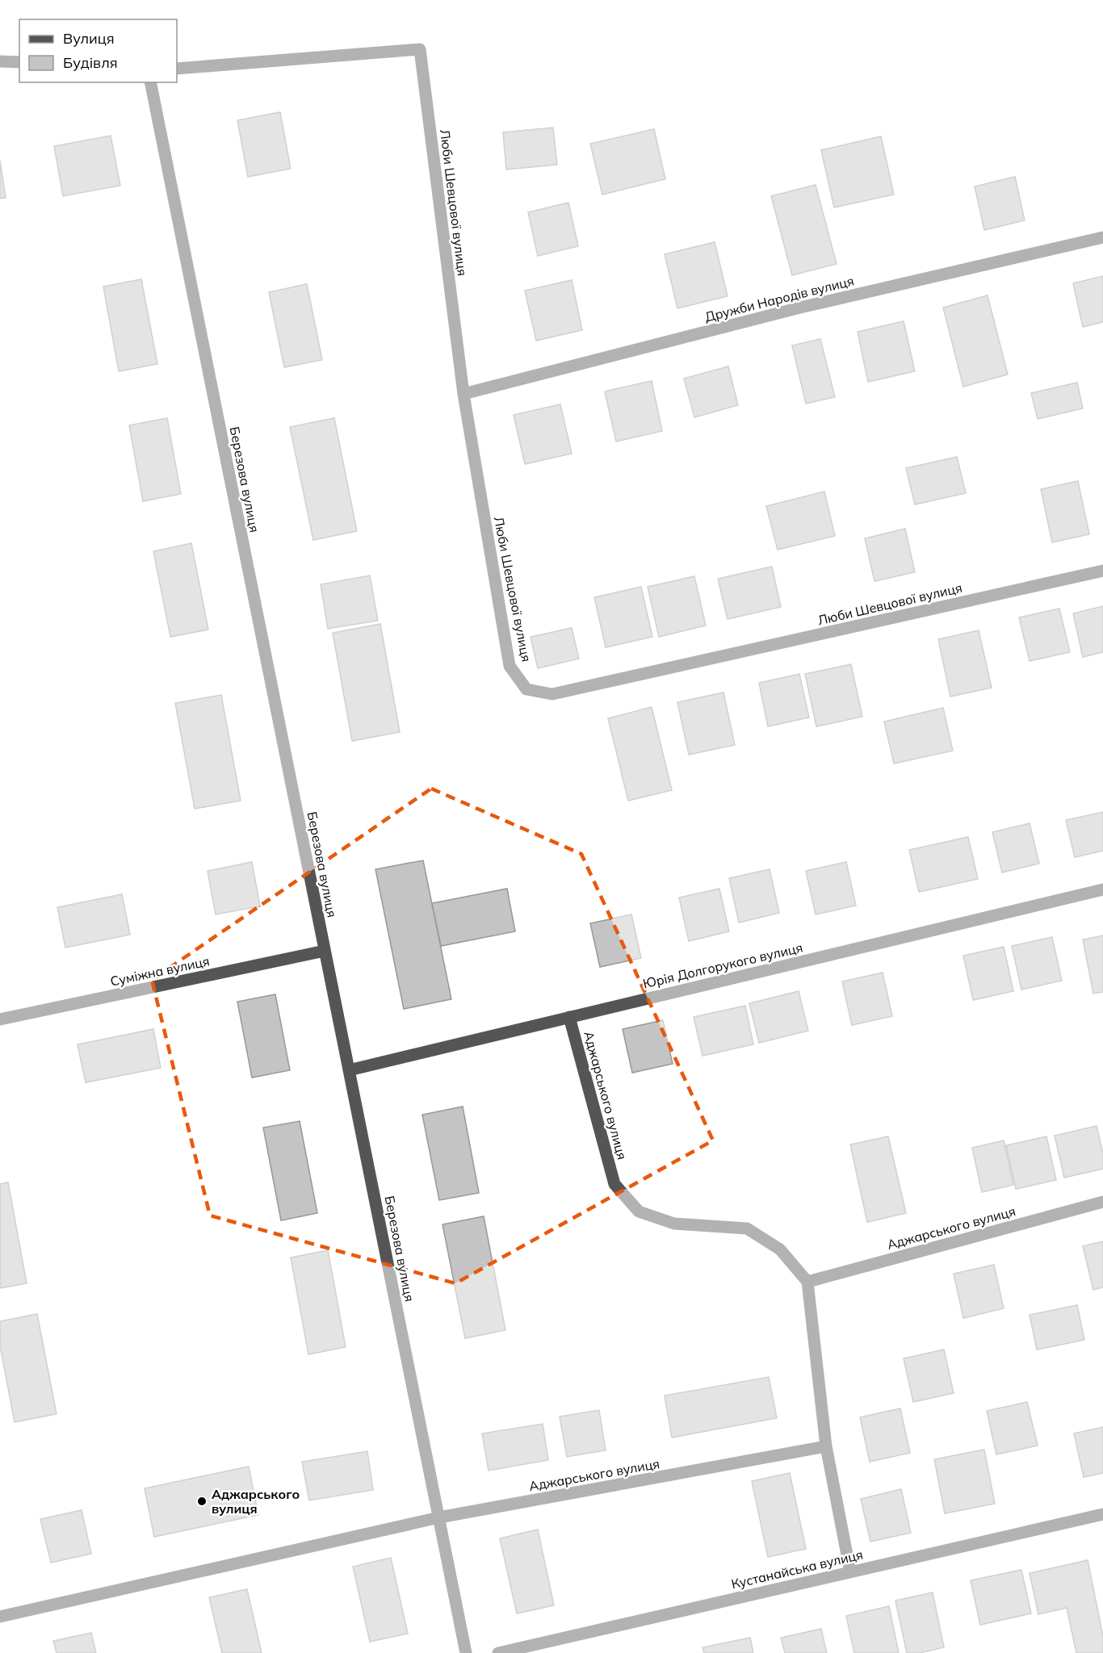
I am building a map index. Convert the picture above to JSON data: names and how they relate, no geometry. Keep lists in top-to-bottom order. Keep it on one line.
{"streets":{"street":["Люби Шевцової вулиця","Дружби Народів вулиця","Березова вулиця","Юрія Долгорукого вулиця","Суміжна вулиця","Аджарського вулиця","Кустанайська вулиця"]},"crossings":[["Люби Шевцової вулиця","Дружби Народів вулиця"],["Березова вулиця","Юрія Долгорукого вулиця"],["Березова вулиця","Суміжна вулиця"],["Березова вулиця","Аджарського вулиця"],["Юрія Долгорукого вулиця","Аджарського вулиця"]],"places":["Аджарського вулиця"],"legend":["Вулиця","Будівля"]}
